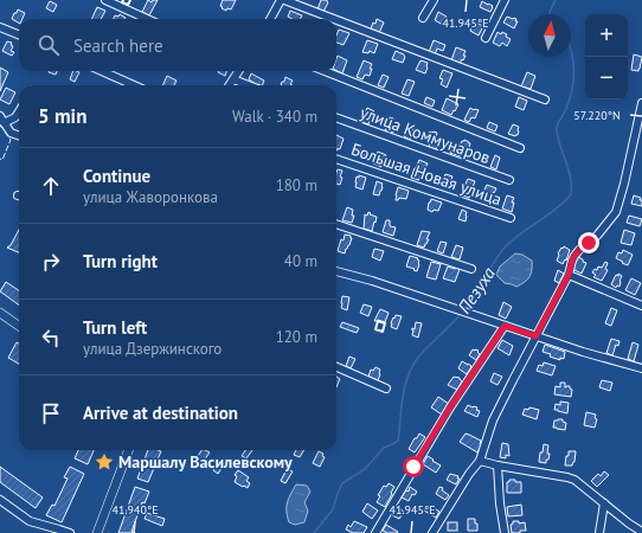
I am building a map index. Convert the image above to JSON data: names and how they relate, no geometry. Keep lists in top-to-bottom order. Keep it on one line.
{"streets":{"street":["улица Коммунаров","Большая Новая улица"]},"water":["Пезуха"],"places":{"place":["Маршалу Василевскому"]},"north":"top","page":{"map_buttons":["+","−"],"search":"Search here","heading":["5 min","Walk · 340 m"],"list":[["Continue","улица Жаворонкова","180 m"],["Turn right","40 m"],["Turn left","улица Дзержинского","120 m"],"Arrive at destination"]},"coordinates":["41.945°E","57.220°N","41.940°E"]}
